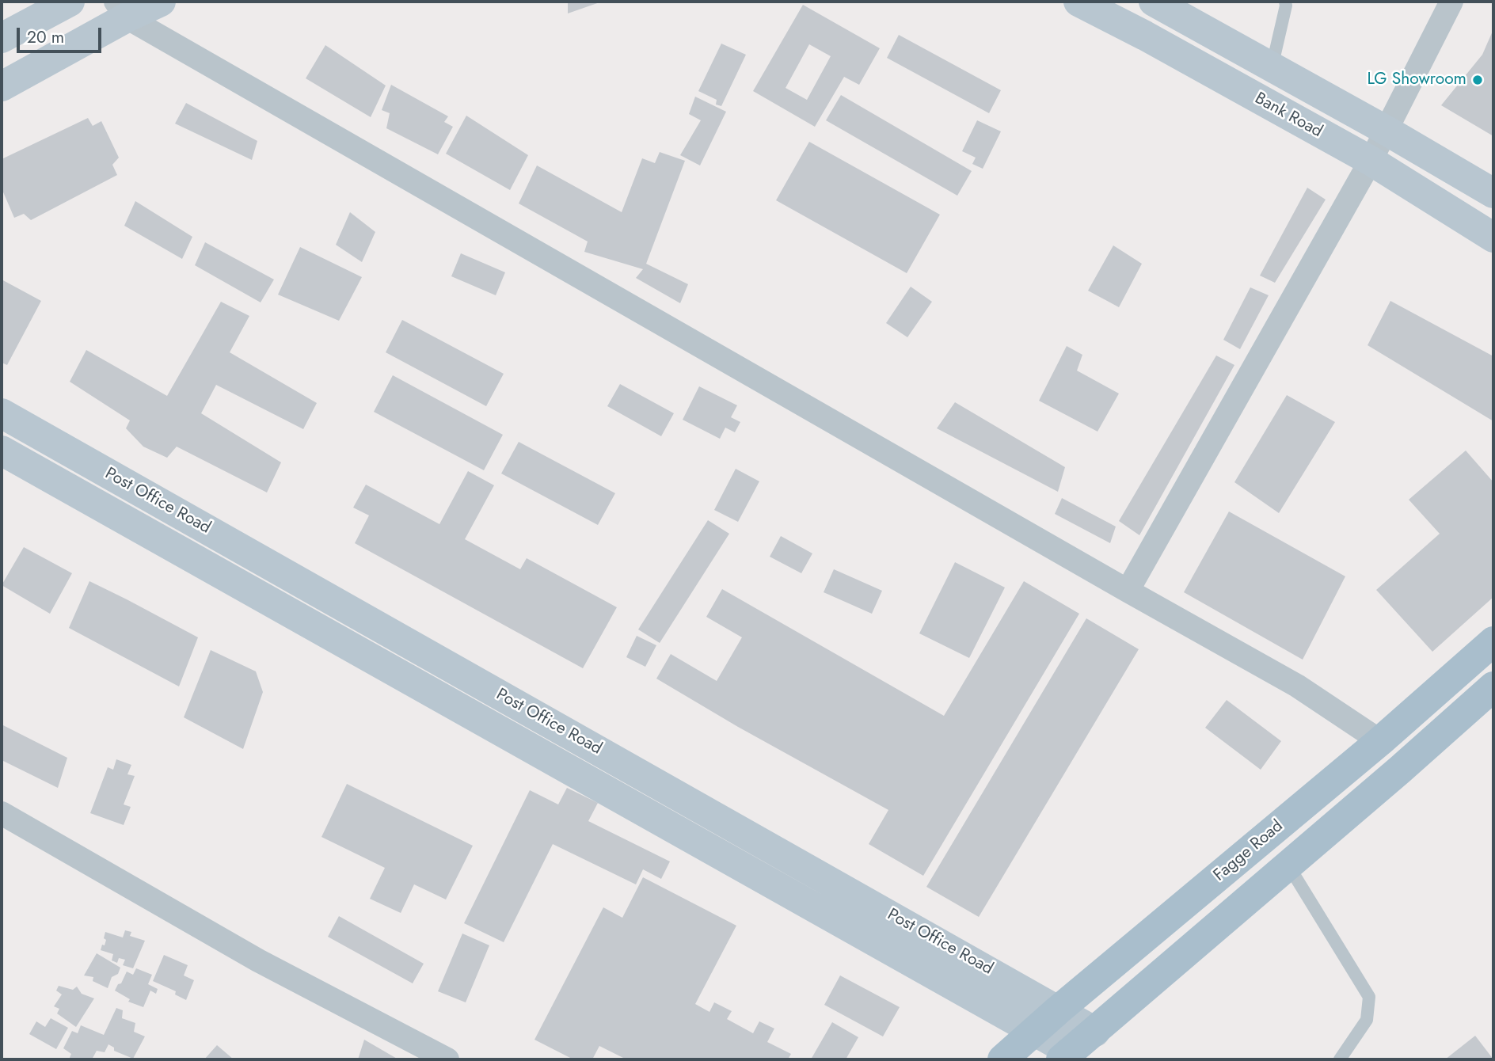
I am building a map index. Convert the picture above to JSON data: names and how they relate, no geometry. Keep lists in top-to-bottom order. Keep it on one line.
{"streets":{"main road":["Fagge Road"],"street":["Bank Road","Post Office Road"]},"crossings":[["Post Office Road","Fagge Road"]],"places":["LG Showroom"],"scale_bar":"20 m"}
